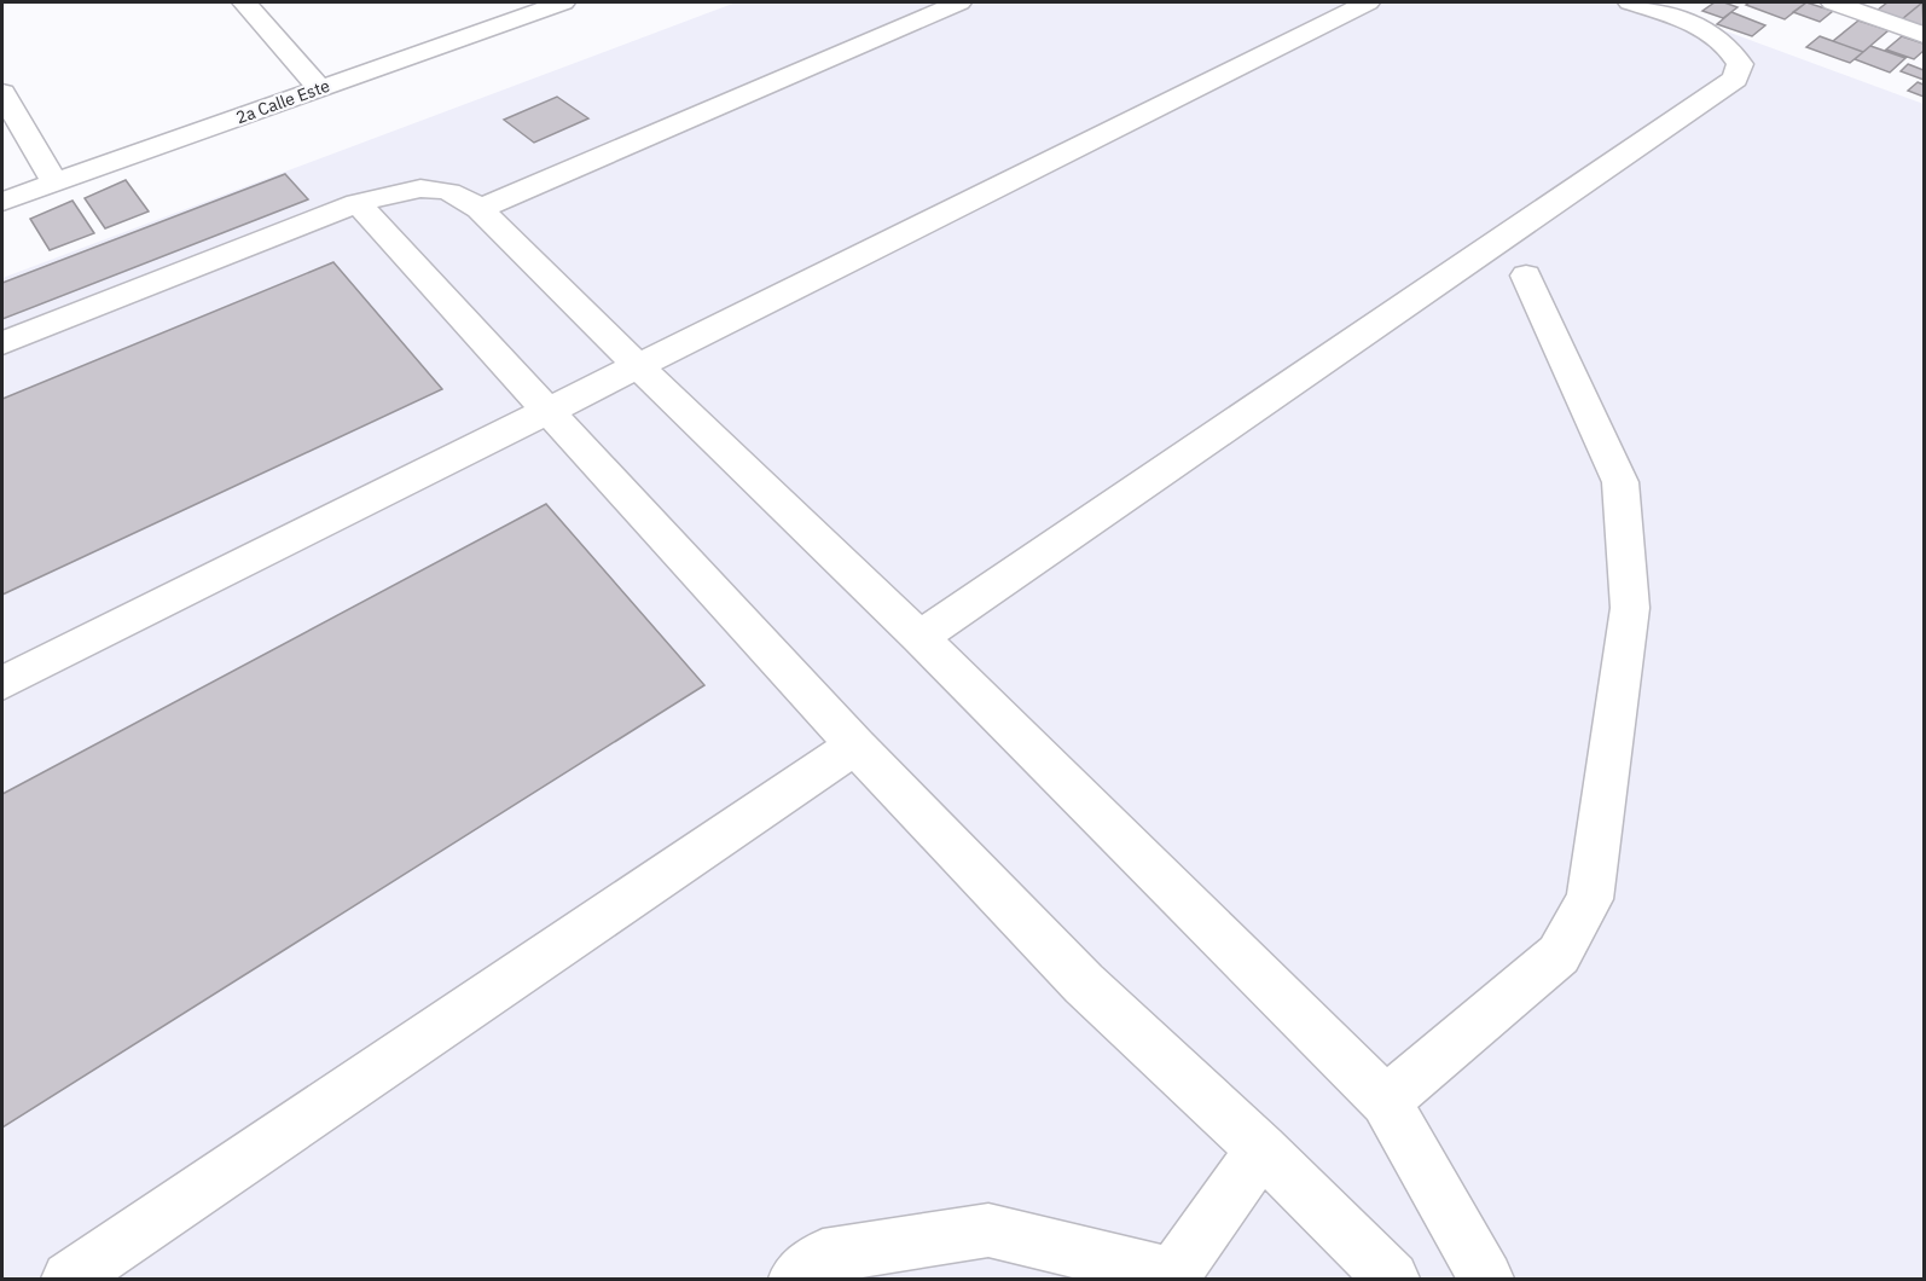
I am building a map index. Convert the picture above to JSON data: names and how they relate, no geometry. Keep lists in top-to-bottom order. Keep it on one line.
{"streets":{"street":["2a Calle Este"]}}
